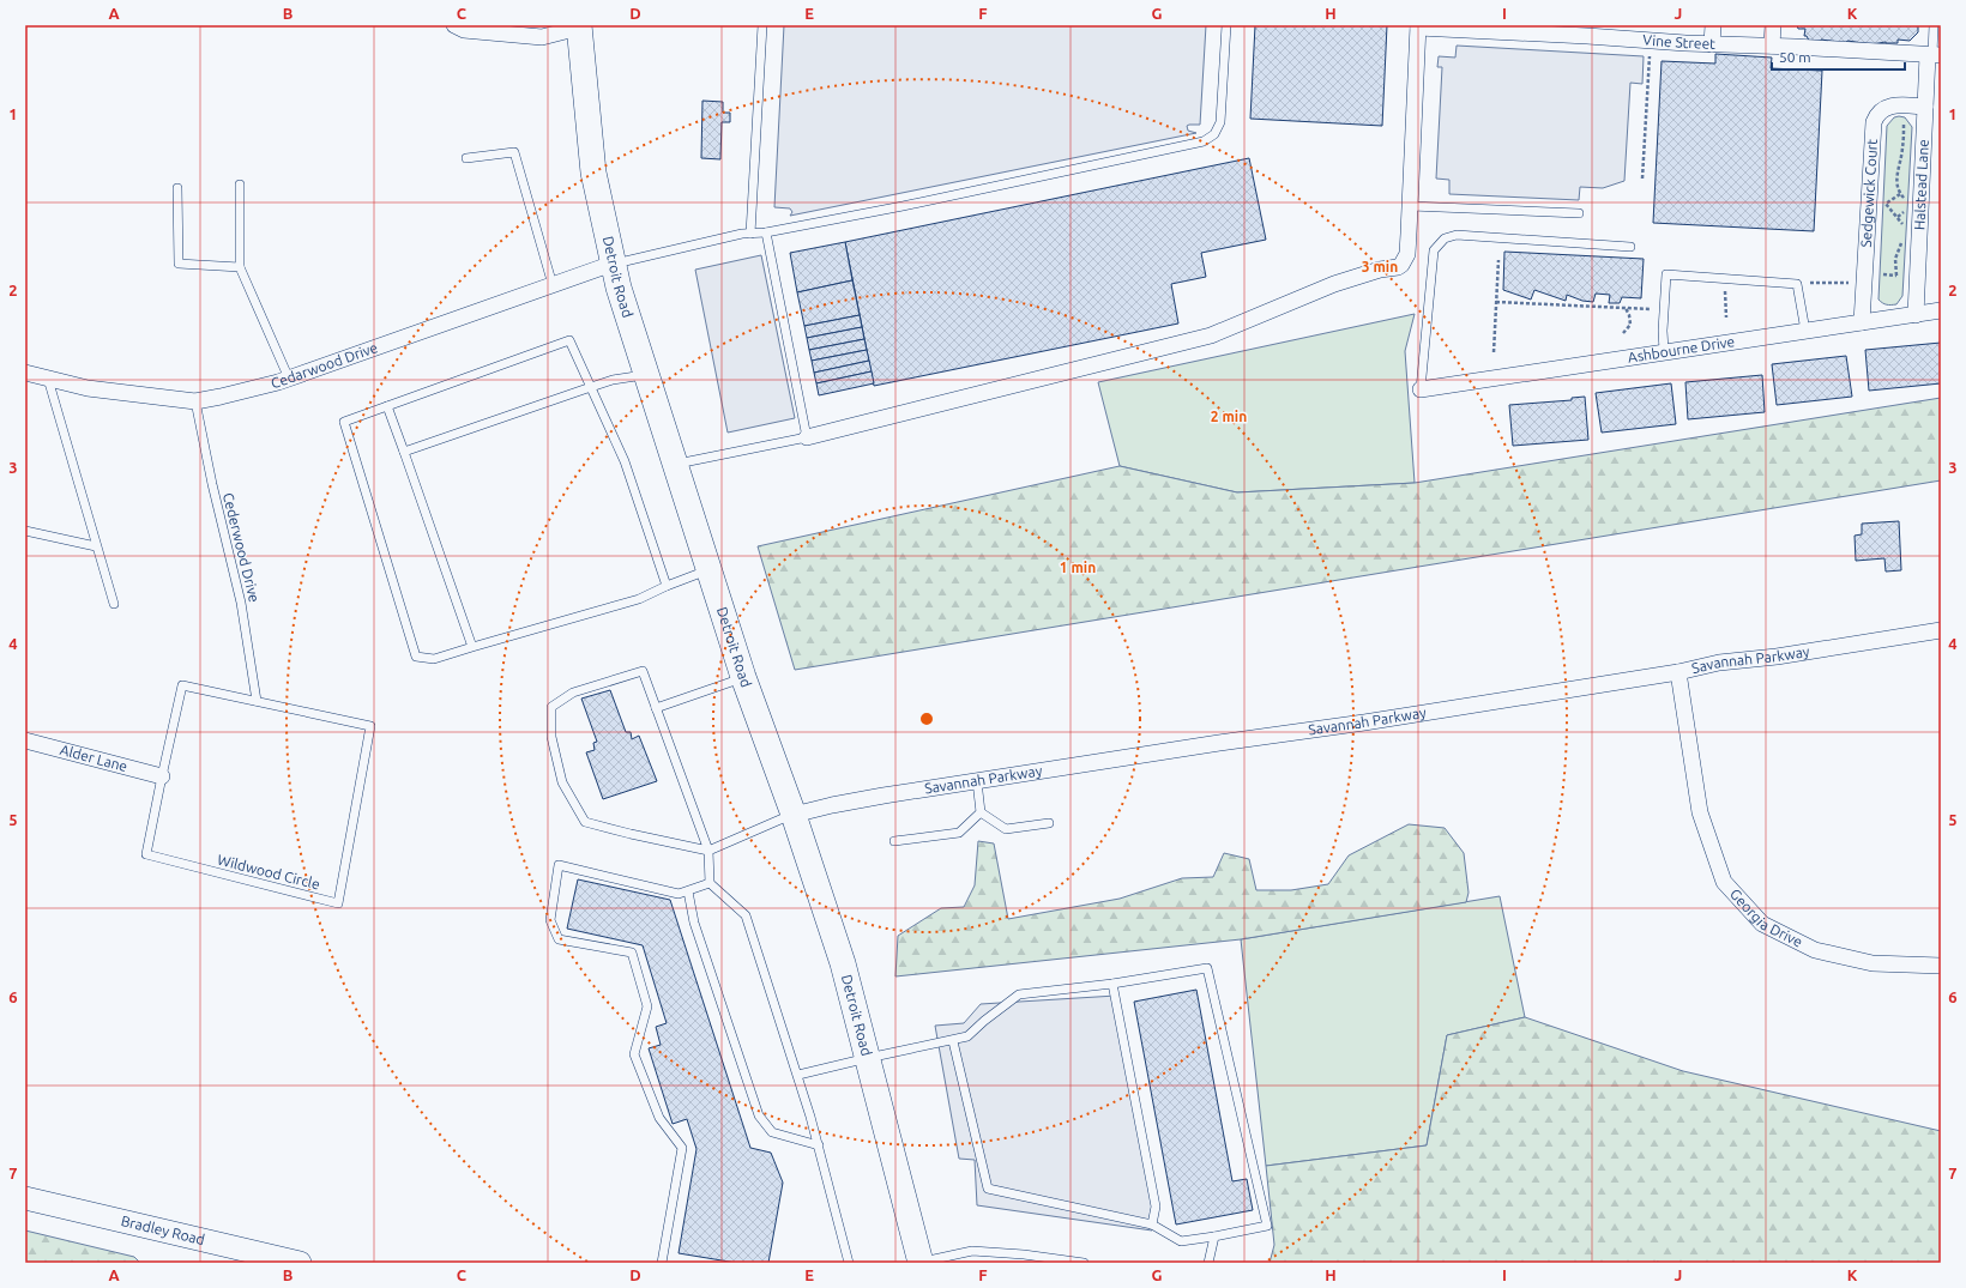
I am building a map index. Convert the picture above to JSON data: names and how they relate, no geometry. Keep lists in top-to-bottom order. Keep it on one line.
{"streets":{"main road":["Detroit Road"],"street":["Vine Street","Halstead Lane","Sedgewick Court","Ashbourne Drive","Cedarwood Drive","Savannah Parkway","Alder Lane","Georgia Drive","Bradley Road"],"lane":["Cederwood Drive","Wildwood Circle"]},"crossings":[["Vine Street","Halstead Lane"],["Halstead Lane","Sedgewick Court"],["Halstead Lane","Ashbourne Drive"],["Sedgewick Court","Ashbourne Drive"],["Detroit Road","Cedarwood Drive"],["Detroit Road","Savannah Parkway"],["Cedarwood Drive","Cederwood Drive"],["Cederwood Drive","Wildwood Circle"],["Savannah Parkway","Georgia Drive"],["Alder Lane","Wildwood Circle"]],"scale_bar":"50 m","grid":{"columns":["A","B","C","D","E","F","G","H","I","J","K"],"rows":["1","2","3","4","5","6","7"]},"rings":["3 min","2 min","1 min"]}
